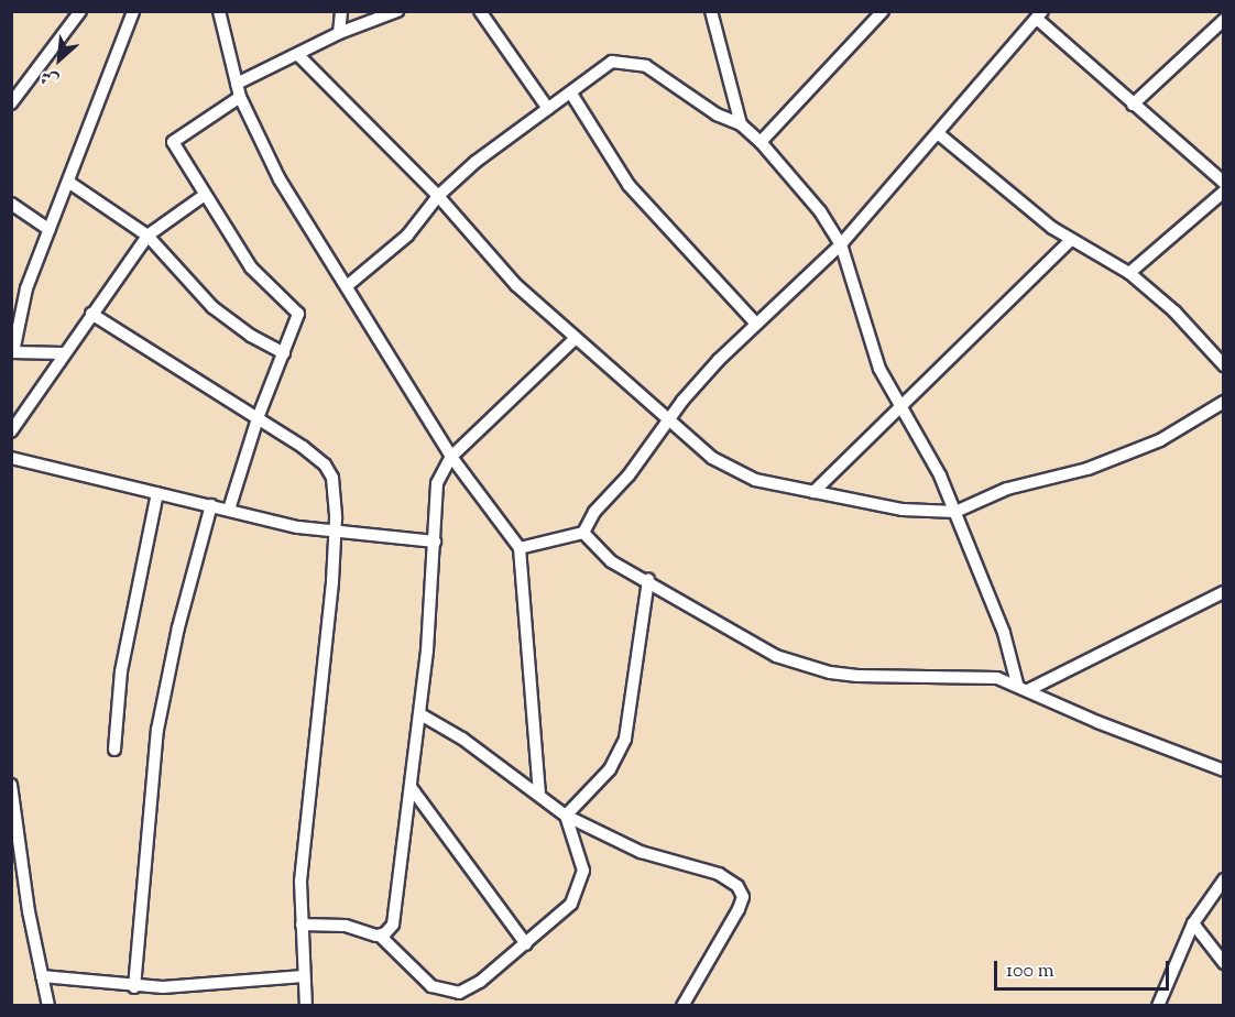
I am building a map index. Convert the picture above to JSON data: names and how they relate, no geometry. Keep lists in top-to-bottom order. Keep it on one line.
{"scale_bar":"100 m","north":"bottom left"}
